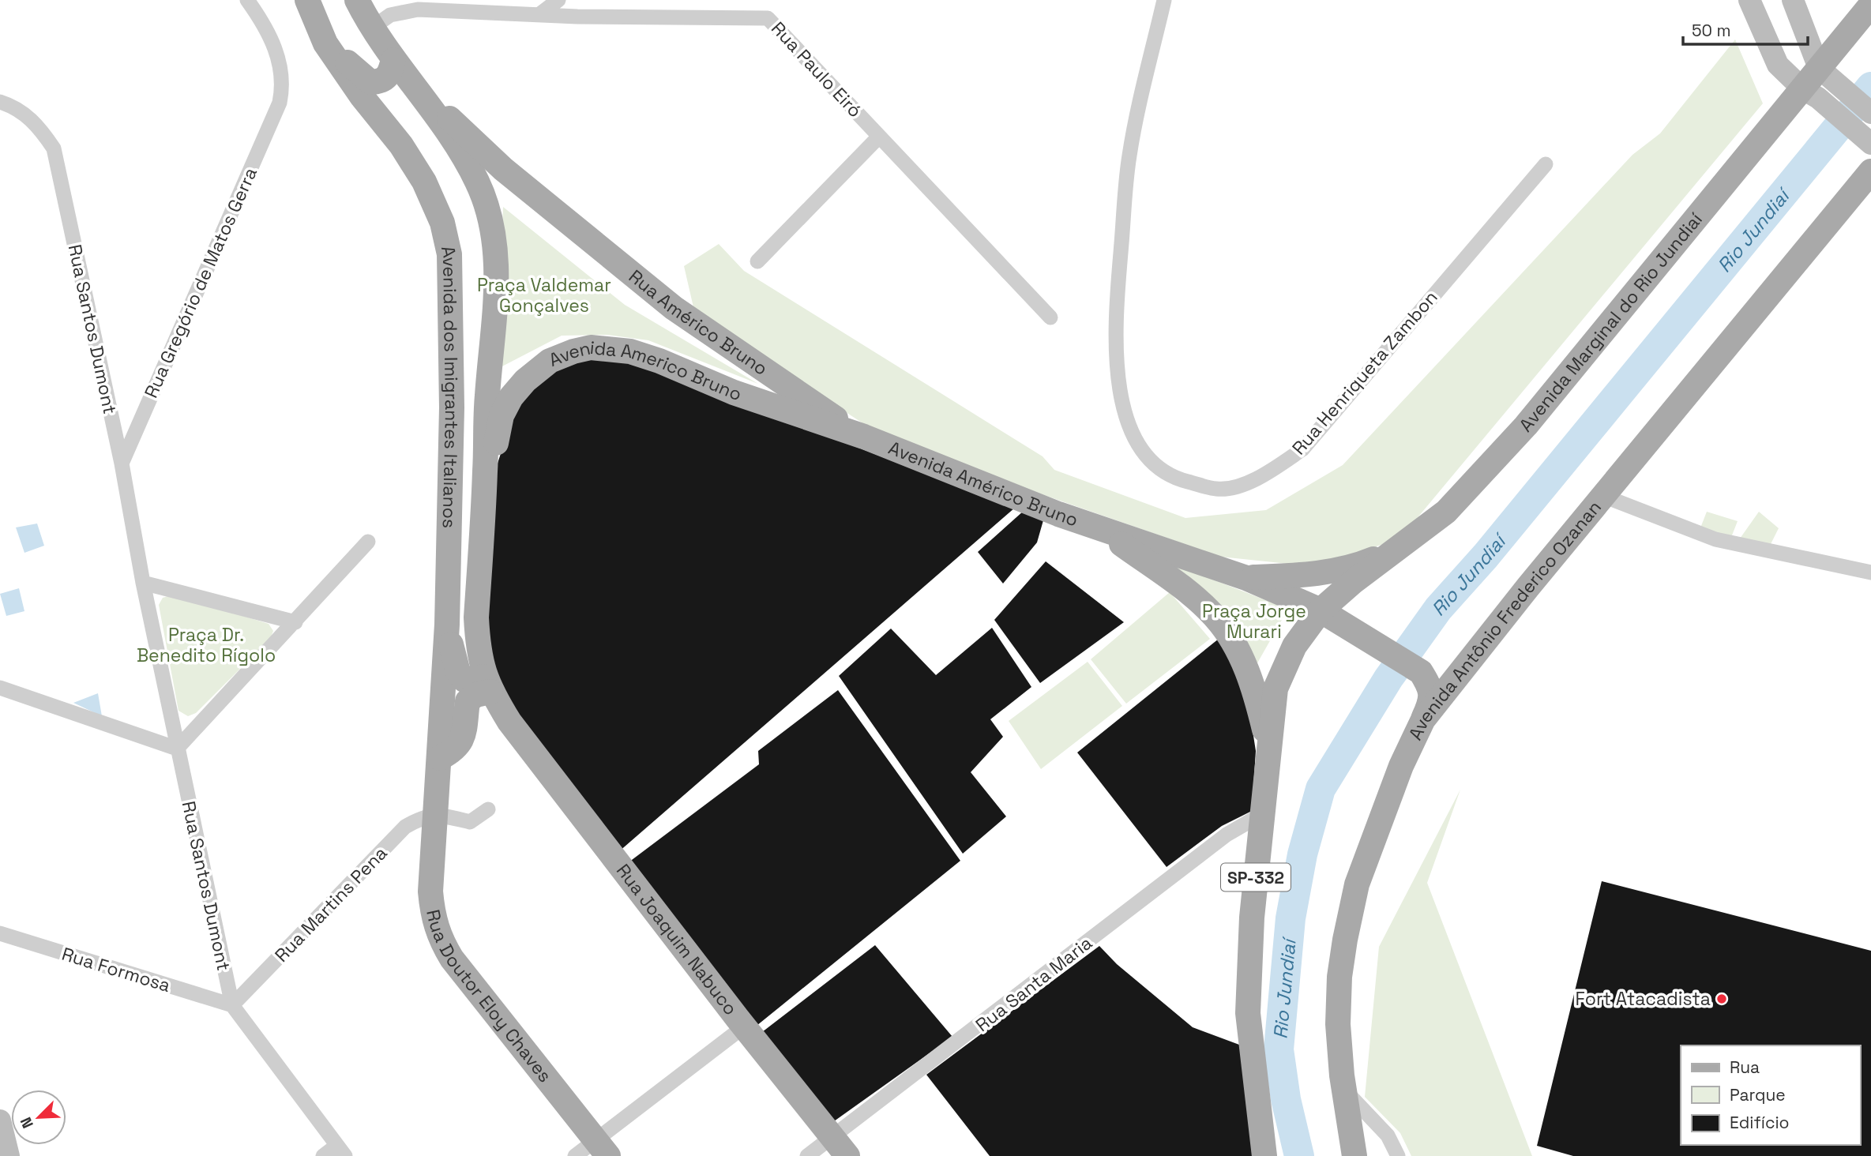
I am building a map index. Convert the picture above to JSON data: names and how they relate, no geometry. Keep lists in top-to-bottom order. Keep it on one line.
{"streets":{"main road":["Avenida Marginal do Rio Jundiaí","Rua Américo Bruno","Avenida Americo Bruno","Avenida dos Imigrantes Italianos","Avenida Américo Bruno","Avenida Antônio Frederico Ozanan","SP-332","Rua Joaquim Nabuco","Rua Doutor Eloy Chaves"],"street":["Rua Paulo Eiró","Rua Gregório de Matos Gerra","Rua Santos Dumont","Rua Henriqueta Zambon","Rua Martins Pena","Rua Formosa","Rua Santa Maria"]},"crossings":[["Rua Paulo Eiró","Avenida dos Imigrantes Italianos"],["Rua Gregório de Matos Gerra","Rua Santos Dumont"],["Avenida Marginal do Rio Jundiaí","SP-332"],["Rua Américo Bruno","Avenida Americo Bruno"],["Rua Américo Bruno","Avenida dos Imigrantes Italianos"],["Rua Américo Bruno","Avenida Américo Bruno"],["Rua Santos Dumont","Rua Martins Pena"],["Rua Santos Dumont","Rua Formosa"],["Avenida Americo Bruno","Avenida dos Imigrantes Italianos"],["Avenida Americo Bruno","Avenida Américo Bruno"],["Avenida dos Imigrantes Italianos","Rua Martins Pena"],["Avenida dos Imigrantes Italianos","Rua Joaquim Nabuco"],["Avenida dos Imigrantes Italianos","Rua Doutor Eloy Chaves"],["SP-332","Rua Santa Maria"],["Rua Martins Pena","Rua Formosa"],["Rua Martins Pena","Rua Doutor Eloy Chaves"],["Rua Joaquim Nabuco","Rua Santa Maria"]],"water":["Rio Jundiaí"],"parks":["Praça Valdemar Gonçalves","Praça Jorge Murari","Praça Dr. Benedito Rígolo"],"places":["Fort Atacadista"],"legend":["Rua","Parque","Edifício"],"scale_bar":"50 m","north":"bottom left"}
